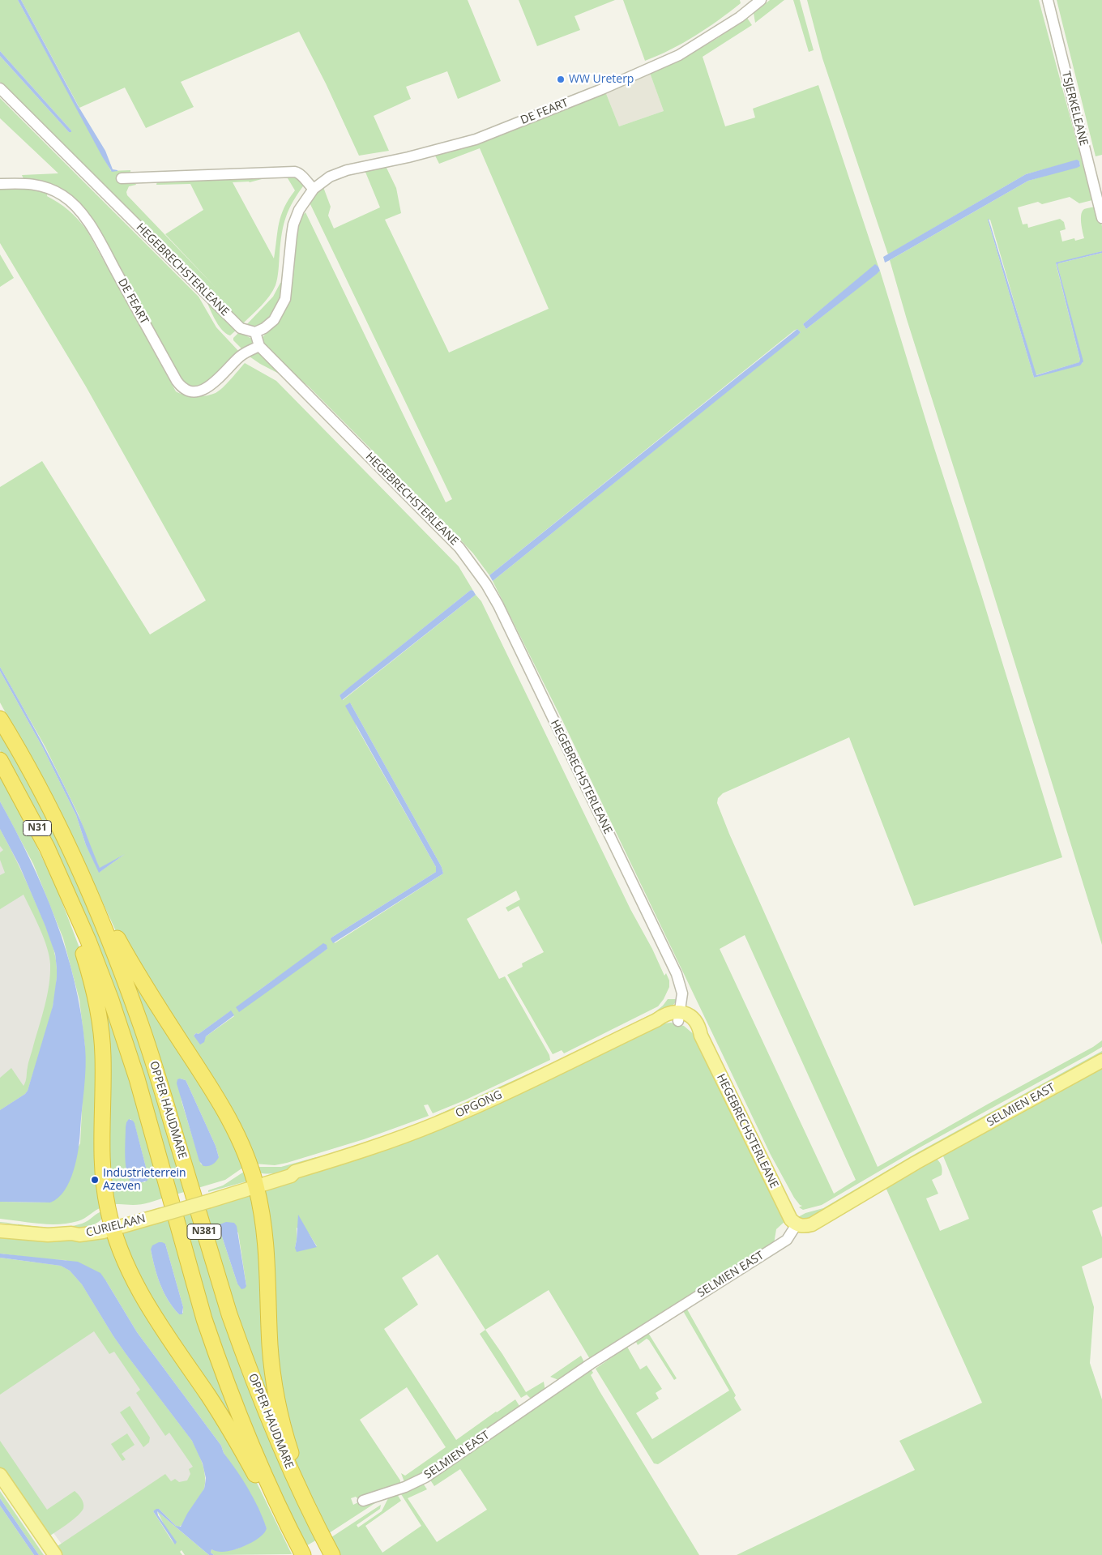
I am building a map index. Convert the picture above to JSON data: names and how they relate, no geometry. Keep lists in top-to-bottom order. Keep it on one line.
{"streets":{"highway":["N31","OPPER HAUDMARE","N381"],"main road":["HEGEBRECHSTERLEANE","OPGONG","SELMIEN EAST","CURIELAAN"],"street":["TSJERKELEANE","DE FEART"]},"crossings":[["DE FEART","HEGEBRECHSTERLEANE"],["HEGEBRECHSTERLEANE","OPGONG"],["HEGEBRECHSTERLEANE","SELMIEN EAST"],["N31","OPPER HAUDMARE"],["N31","N381"],["OPGONG","CURIELAAN"],["OPGONG","N381"],["OPPER HAUDMARE","N381"],["CURIELAAN","N381"]],"places":["WW Ureterp","Industrieterrein Azeven"]}
